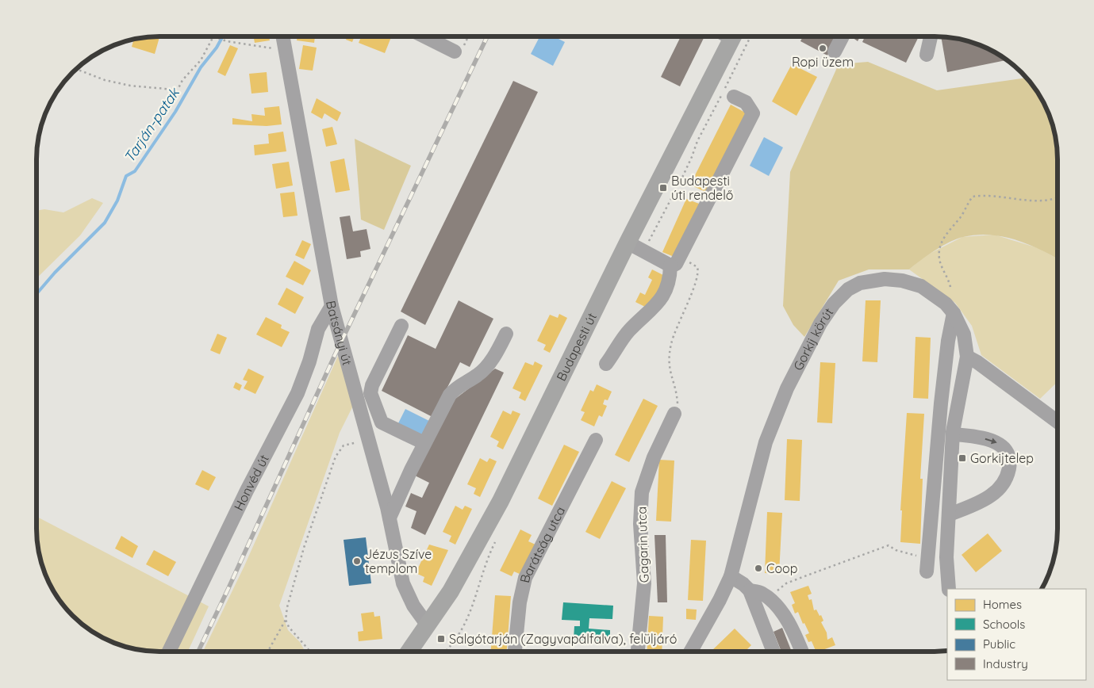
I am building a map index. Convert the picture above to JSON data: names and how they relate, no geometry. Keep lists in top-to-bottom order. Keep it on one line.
{"streets":{"main road":["Budapesti út"],"street":["Batsányi út","Gorkij körút","Honvéd út","Gagarin utca","Barátság utca"]},"crossings":[["Batsányi út","Budapesti út"],["Batsányi út","Honvéd út"]],"water":["Tarján-patak"],"places":{"other":["Ropi üzem","Jézus Szíve templom","Coop"],"transit":["Budapesti úti rendelő","Gorkijtelep","Salgótarján (Zagyvapálfalva), felüljáró"]},"legend":["Homes","Schools","Public","Industry"]}
